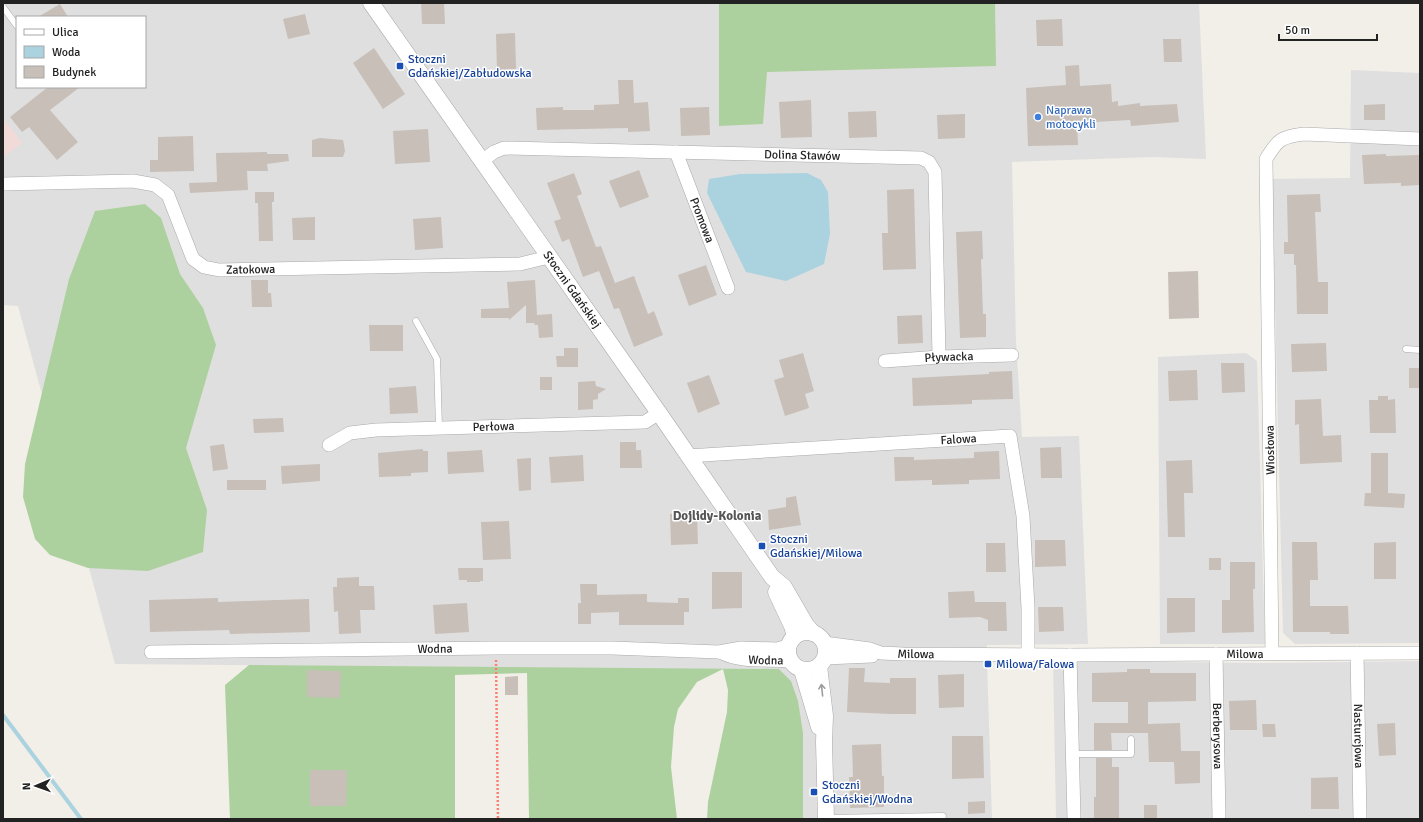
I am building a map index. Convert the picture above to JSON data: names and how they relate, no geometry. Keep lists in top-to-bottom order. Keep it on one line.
{"streets":{"street":["Dolina Stawów","Promowa","Zatokowa","Stoczni Gdańskiej","Pływacka","Perłowa","Falowa","Wiosłowa","Wodna","Milowa","Berberysowa","Nasturcjowa"]},"crossings":[["Dolina Stawów","Promowa"],["Dolina Stawów","Stoczni Gdańskiej"],["Dolina Stawów","Pływacka"],["Zatokowa","Stoczni Gdańskiej"],["Stoczni Gdańskiej","Perłowa"],["Stoczni Gdańskiej","Falowa"],["Stoczni Gdańskiej","Wodna"],["Stoczni Gdańskiej","Milowa"],["Falowa","Milowa"],["Wiosłowa","Milowa"],["Milowa","Berberysowa"],["Milowa","Nasturcjowa"]],"districts":["Dojlidy-Kolonia"],"places":{"transit":["Stoczni Gdańskiej/Zabłudowska","Stoczni Gdańskiej/Milowa","Milowa/Falowa","Stoczni Gdańskiej/Wodna"],"other":["Naprawa motocykli"]},"legend":["Ulica","Woda","Budynek"],"scale_bar":"50 m","north":"left"}
